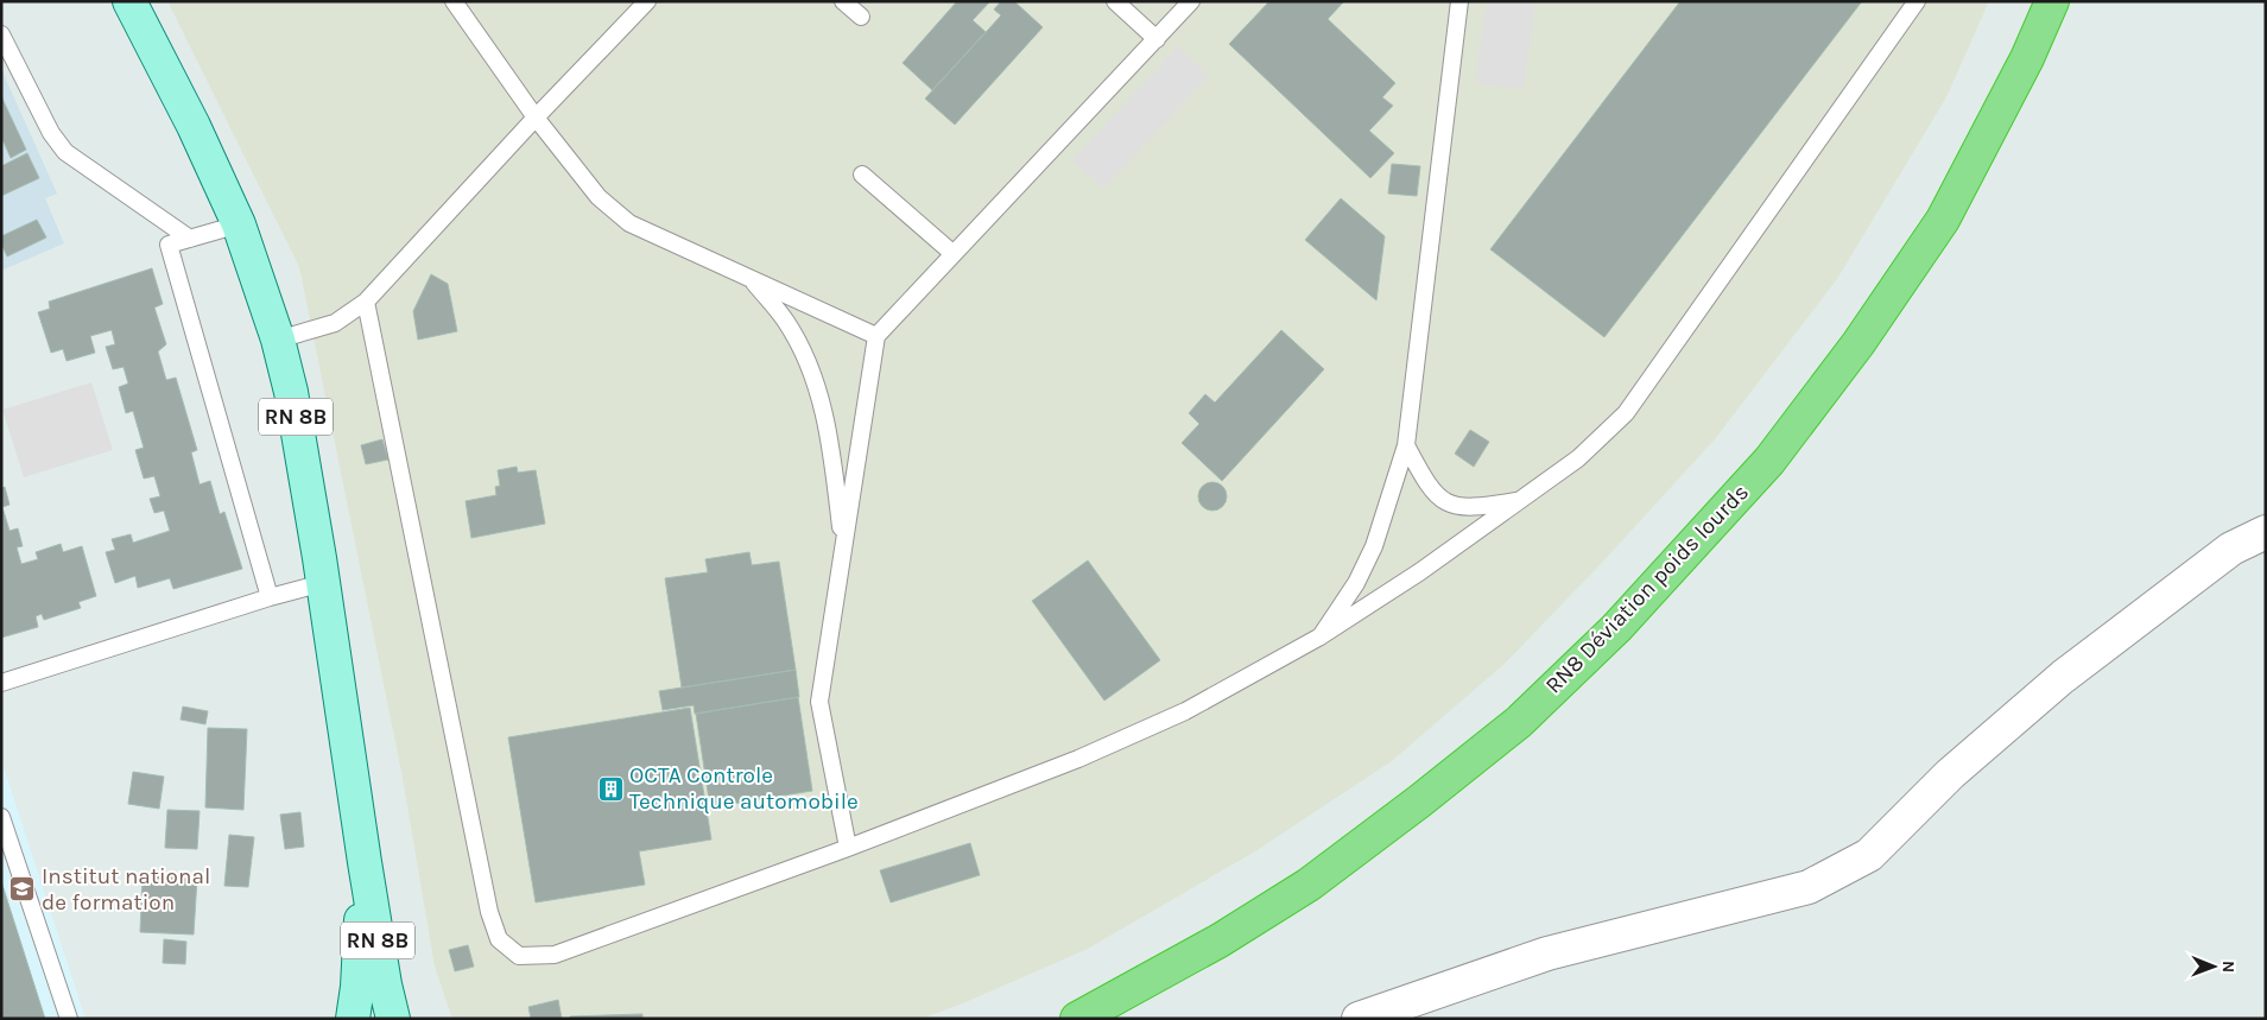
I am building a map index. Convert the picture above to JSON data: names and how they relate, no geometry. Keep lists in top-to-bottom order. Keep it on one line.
{"streets":{"highway":["RN8 Déviation poids lourds"],"main road":["RN 8B"]},"places":{"building":["OCTA Controle Technique automobile"],"school or university":["Institut national de formation"]},"north":"right"}
